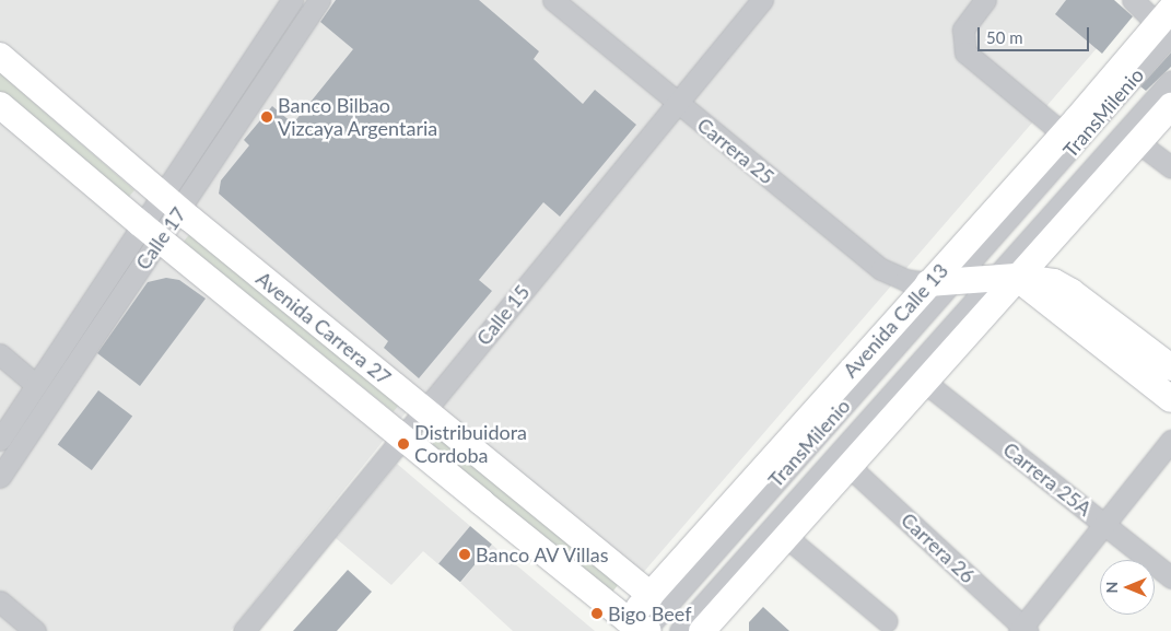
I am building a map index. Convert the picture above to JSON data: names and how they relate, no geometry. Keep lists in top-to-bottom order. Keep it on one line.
{"streets":{"main road":["Avenida Calle 13","Avenida Carrera 27"],"street":["TransMilenio","Carrera 25","Calle 17","Calle 15","Carrera 25A","Carrera 26"]},"crossings":[["TransMilenio","Carrera 25"],["TransMilenio","Avenida Calle 13"],["TransMilenio","Avenida Carrera 27"],["Carrera 25","Calle 15"],["Carrera 25","Avenida Calle 13"],["Calle 17","Avenida Carrera 27"],["Calle 15","Avenida Carrera 27"],["Avenida Calle 13","Avenida Carrera 27"]],"places":["Banco Bilbao Vizcaya Argentaria","Distribuidora Cordoba","Banco AV Villas","Bigo Beef"],"scale_bar":"50 m","north":"left"}
